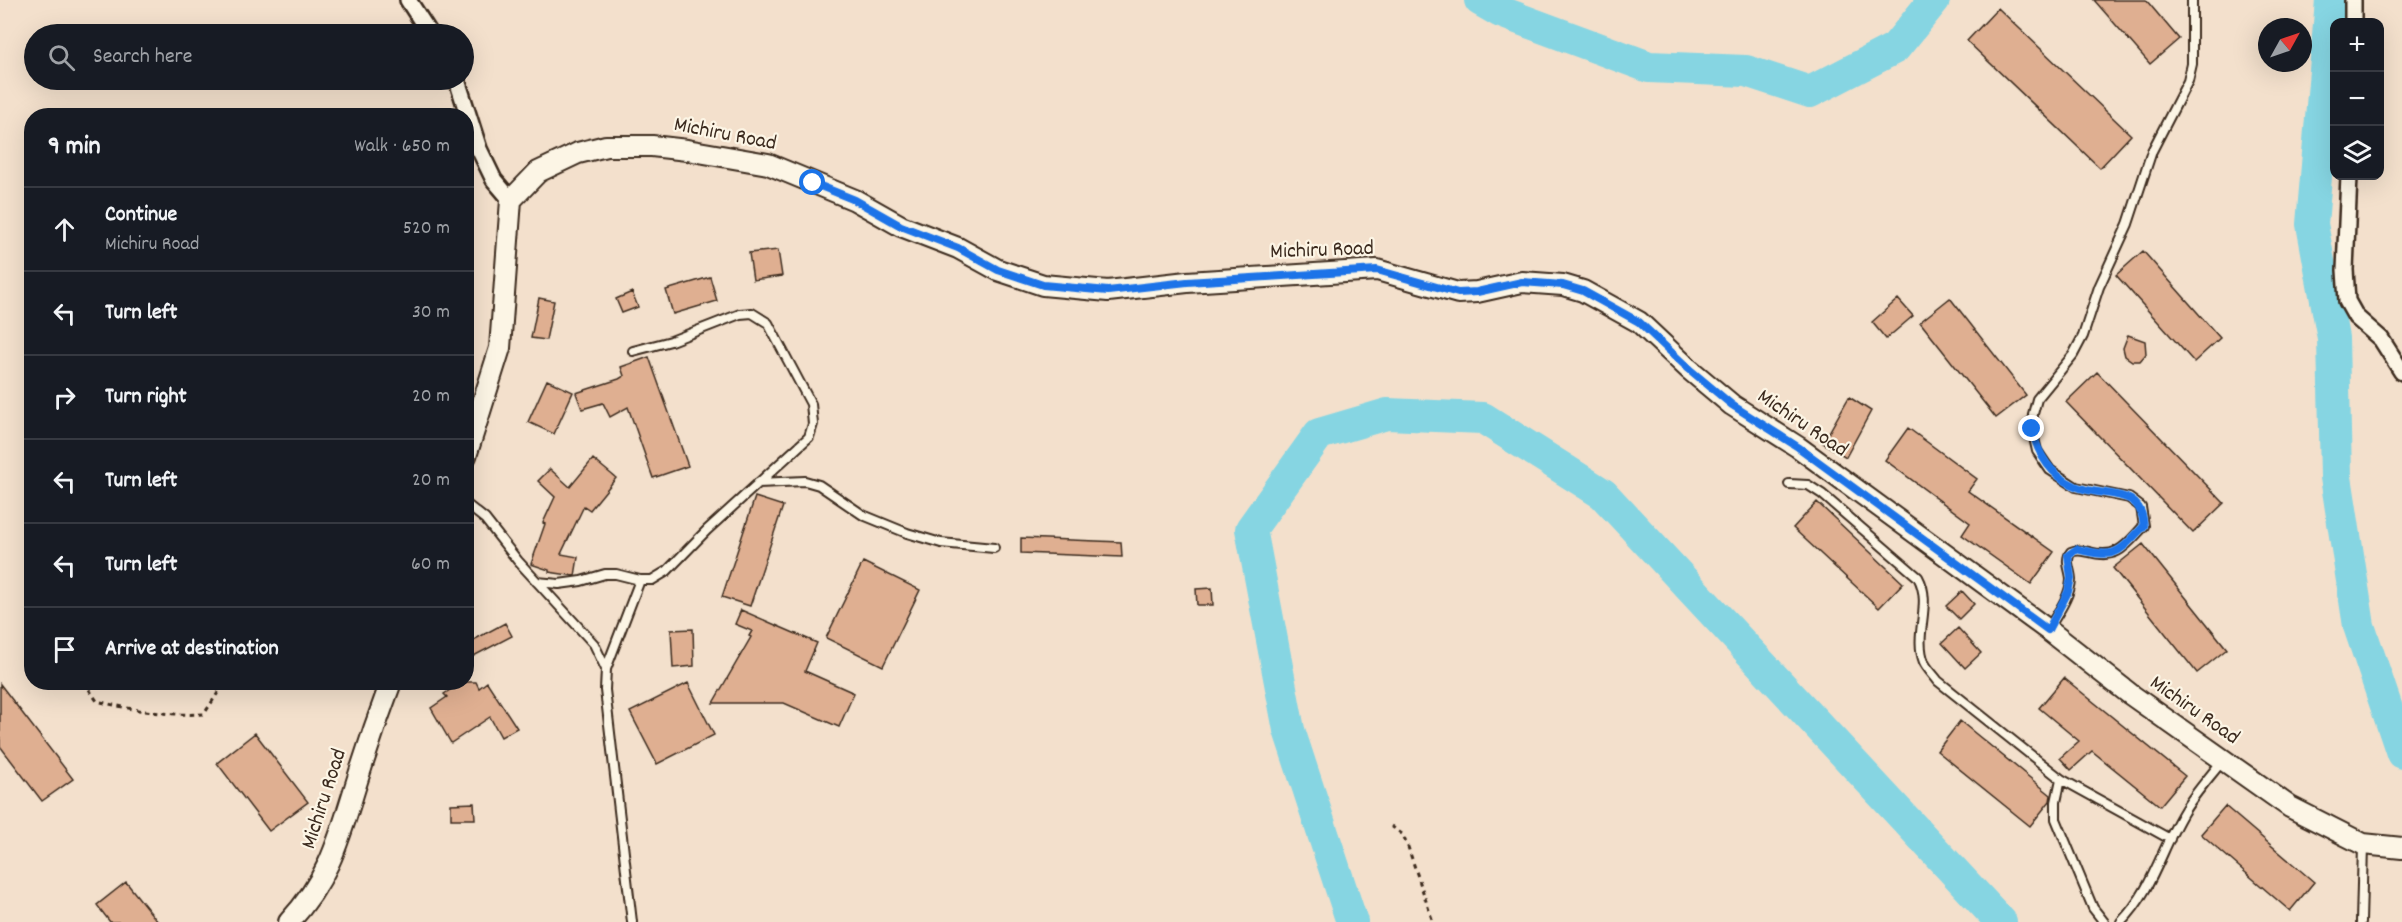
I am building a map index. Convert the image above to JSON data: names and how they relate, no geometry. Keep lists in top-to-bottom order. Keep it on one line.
{"streets":{"street":["Michiru Road"]},"north":"top right","page":{"map_buttons":["+","−"],"search":"Search here","heading":["9 min","Walk · 650 m"],"list":[["Continue","Michiru Road","520 m"],["Turn left","30 m"],["Turn right","20 m"],["Turn left","20 m"],["Turn left","60 m"],"Arrive at destination"]}}
